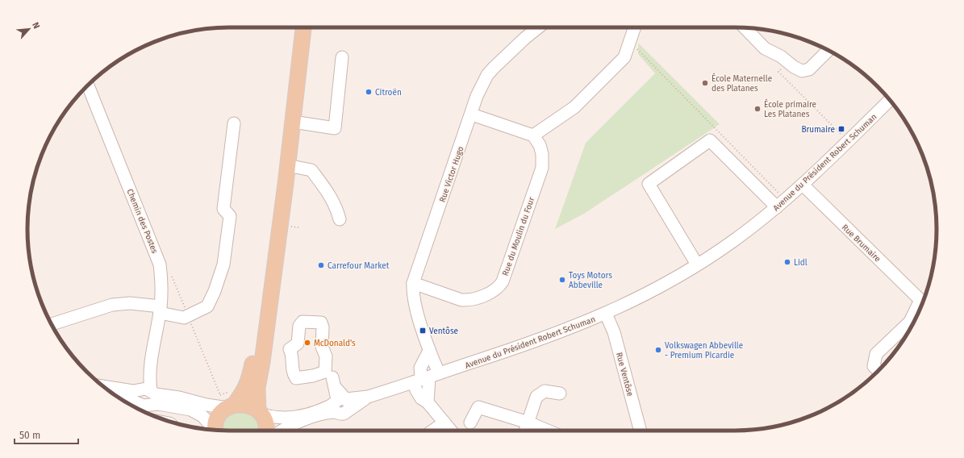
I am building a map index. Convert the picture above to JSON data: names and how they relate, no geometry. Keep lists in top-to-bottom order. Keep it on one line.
{"streets":{"street":["Avenue du Président Robert Schuman","Rue Victor Hugo","Chemin des Postes","Rue du Moulin du Four","Rue Brumaire","Rue Ventôse"]},"crossings":[["Avenue du Président Robert Schuman","Rue Victor Hugo"],["Avenue du Président Robert Schuman","Rue Brumaire"],["Avenue du Président Robert Schuman","Rue Ventôse"],["Rue Victor Hugo","Rue du Moulin du Four"]],"places":{"other":["École Maternelle des Platanes","Citroën","École primaire Les Platanes","Lidl","Carrefour Market","Toys Motors Abbeville","McDonald's","Volkswagen Abbeville - Premium Picardie"],"transit":["Brumaire","Ventôse"]},"scale_bar":"50 m","north":"top right"}
